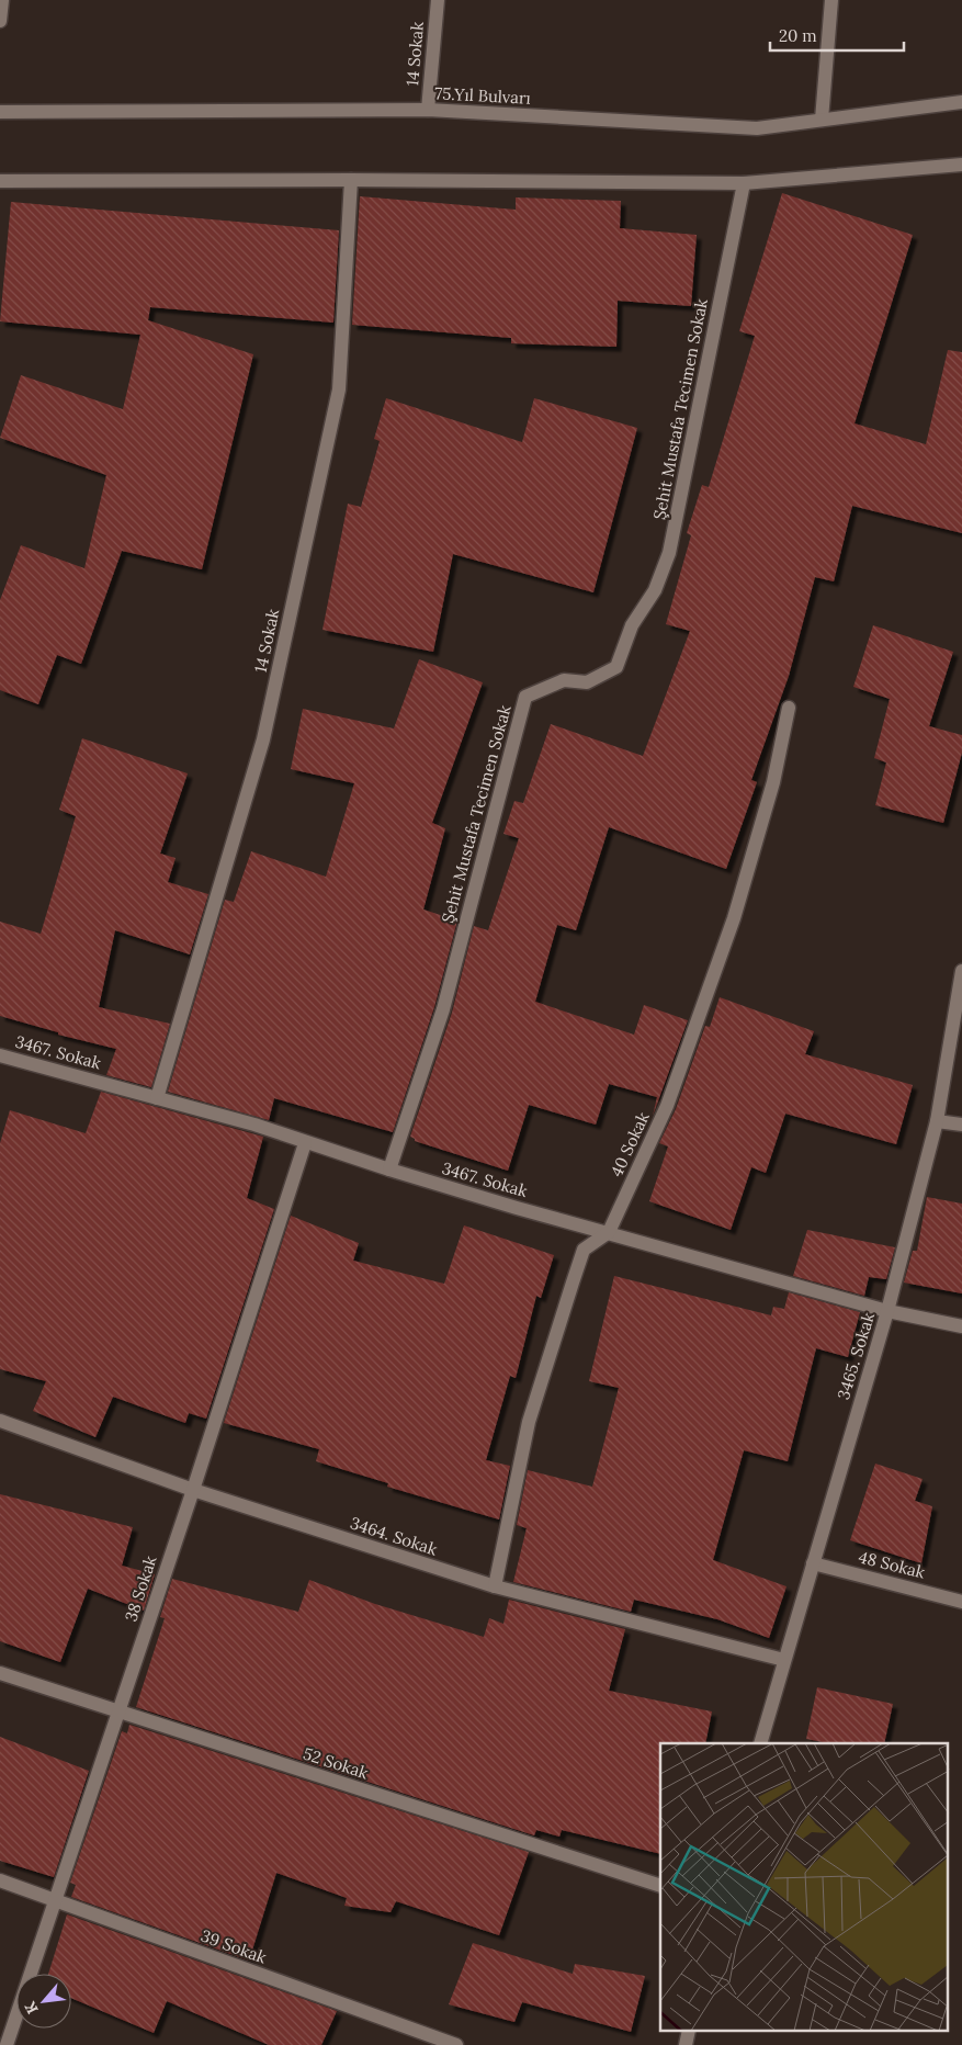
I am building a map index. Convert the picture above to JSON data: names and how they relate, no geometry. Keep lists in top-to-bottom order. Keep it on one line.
{"streets":{"street":["14 Sokak","75.Yıl Bulvarı","Şehit Mustafa Tecimen Sokak","3467. Sokak","40 Sokak","3465. Sokak","3464. Sokak","48 Sokak","38 Sokak","52 Sokak","39 Sokak"]},"crossings":[["14 Sokak","75.Yıl Bulvarı"],["14 Sokak","3467. Sokak"],["Şehit Mustafa Tecimen Sokak","3467. Sokak"],["3467. Sokak","40 Sokak"],["3467. Sokak","3465. Sokak"],["3467. Sokak","38 Sokak"],["3465. Sokak","3464. Sokak"],["3465. Sokak","48 Sokak"],["3464. Sokak","38 Sokak"],["38 Sokak","52 Sokak"],["38 Sokak","39 Sokak"]],"scale_bar":"20 m","north":"bottom left"}
